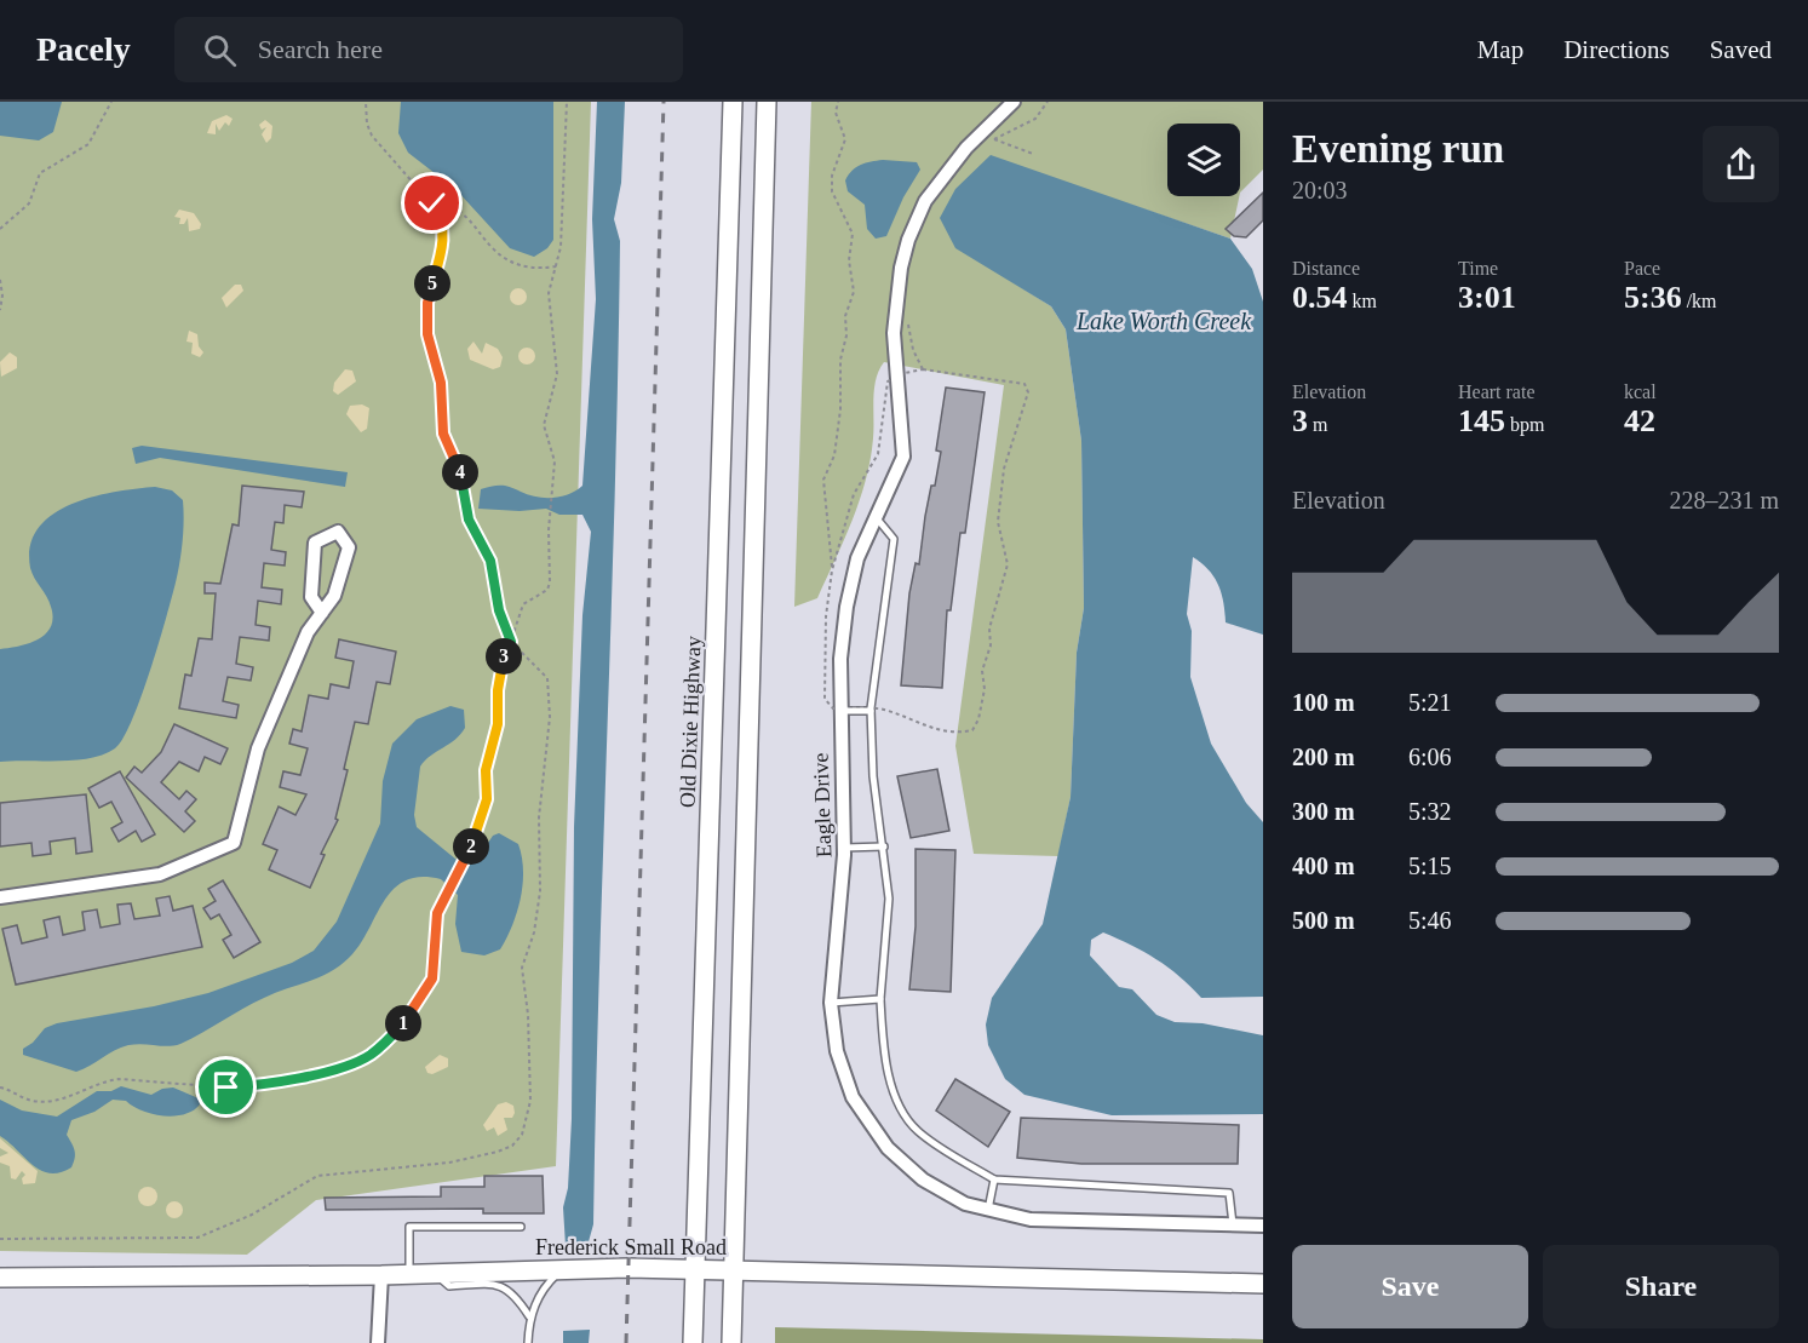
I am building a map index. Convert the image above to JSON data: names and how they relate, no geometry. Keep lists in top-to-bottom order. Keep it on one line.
{"streets":{"main road":["Old Dixie Highway","Frederick Small Road"],"street":["Eagle Drive"]},"crossings":[["Old Dixie Highway","Frederick Small Road"]],"water":["Lake Worth Creek"],"page":{"header":"Pacely","search":"Search here","nav":["Map","Directions","Saved"],"heading":["Evening run","20:03"],"stats":[["Distance","0.54 km"],["Time","3:01"],["Pace","5:36 /km"],["Elevation","3 m"],["Heart rate","145 bpm"],["kcal","42"]],"pins":["5","4","3","2","1"],"chart":["Elevation","228–231 m"],"list":[{"name":"100 m","note":"5:21"},{"name":"200 m","note":"6:06"},{"name":"300 m","note":"5:32"},{"name":"400 m","note":"5:15"},{"name":"500 m","note":"5:46"}],"buttons":["Save","Share"]}}
